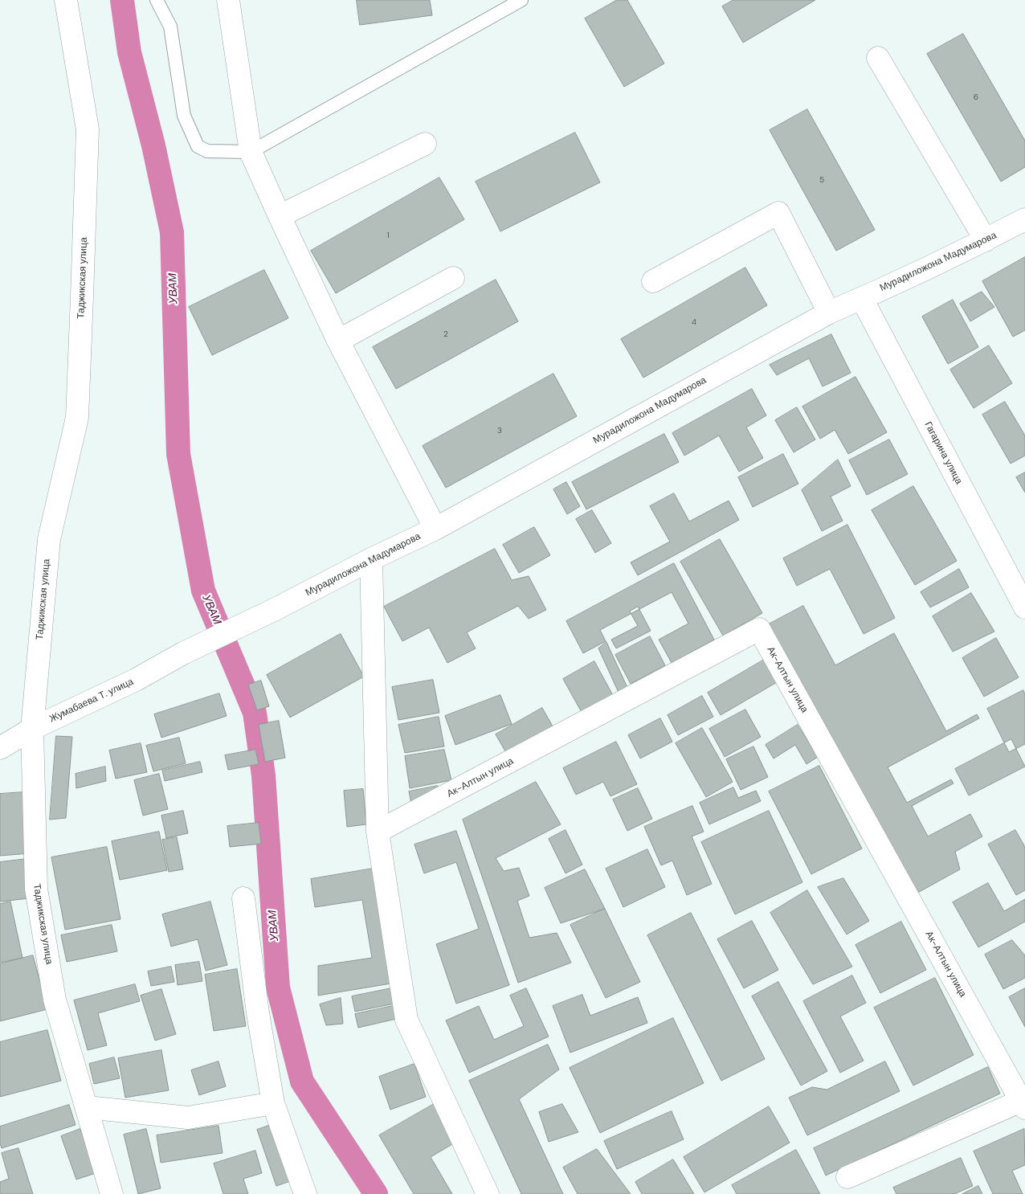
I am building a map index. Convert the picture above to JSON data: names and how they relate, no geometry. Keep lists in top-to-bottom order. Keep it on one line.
{"streets":{"street":["Мурадиложона Мадумарова","Таджикская улица","Гагарина улица","Ак-Алтын улица","Жумабаева Т. улица"]},"crossings":[["Мурадиложона Мадумарова","Гагарина улица"],["Мурадиложона Мадумарова","Жумабаева Т. улица"],["Таджикская улица","Жумабаева Т. улица"]],"water":["УВАМ"],"house_numbers":["6","5","1","4","2","3"]}
